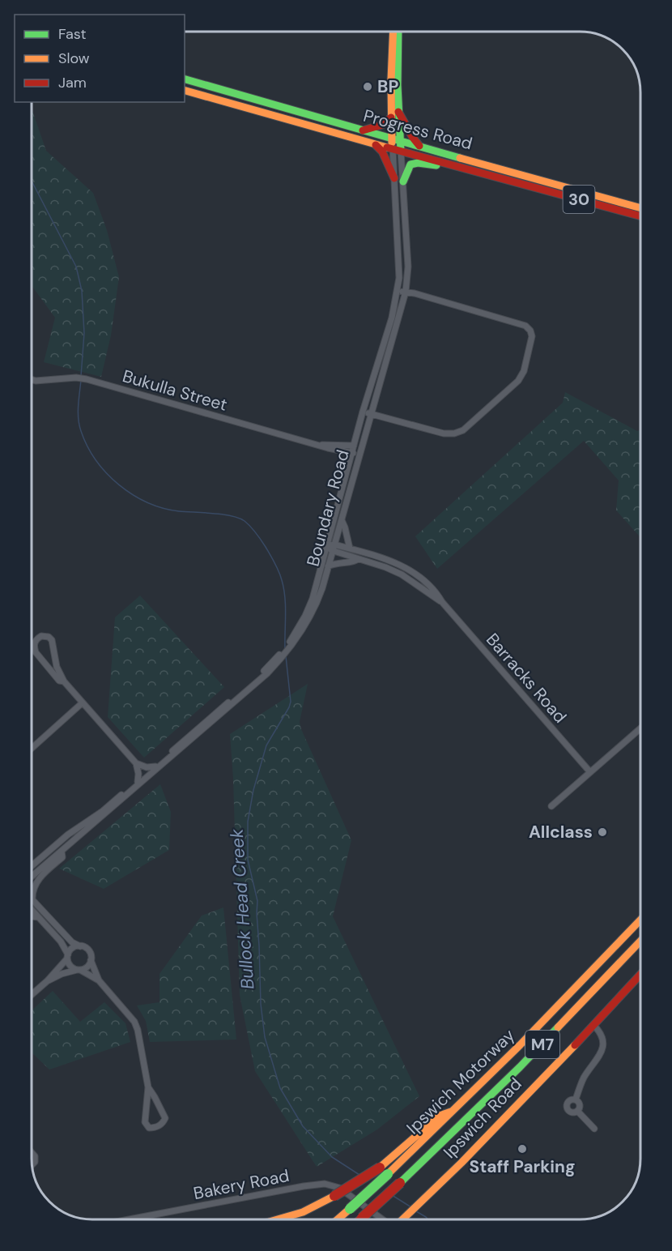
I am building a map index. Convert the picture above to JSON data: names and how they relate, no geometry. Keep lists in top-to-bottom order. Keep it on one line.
{"streets":{"main road":["Progress Road","30","Boundary Road","M7","Ipswich Motorway","Ipswich Road"],"street":["Bukulla Street","Barracks Road","Bakery Road"]},"crossings":[["Progress Road","Boundary Road"],["Bukulla Street","Boundary Road"],["Boundary Road","Barracks Road"]],"water":["Bullock Head Creek"],"places":["BP","Allclass","Staff Parking"],"legend":["Fast","Slow","Jam"]}
